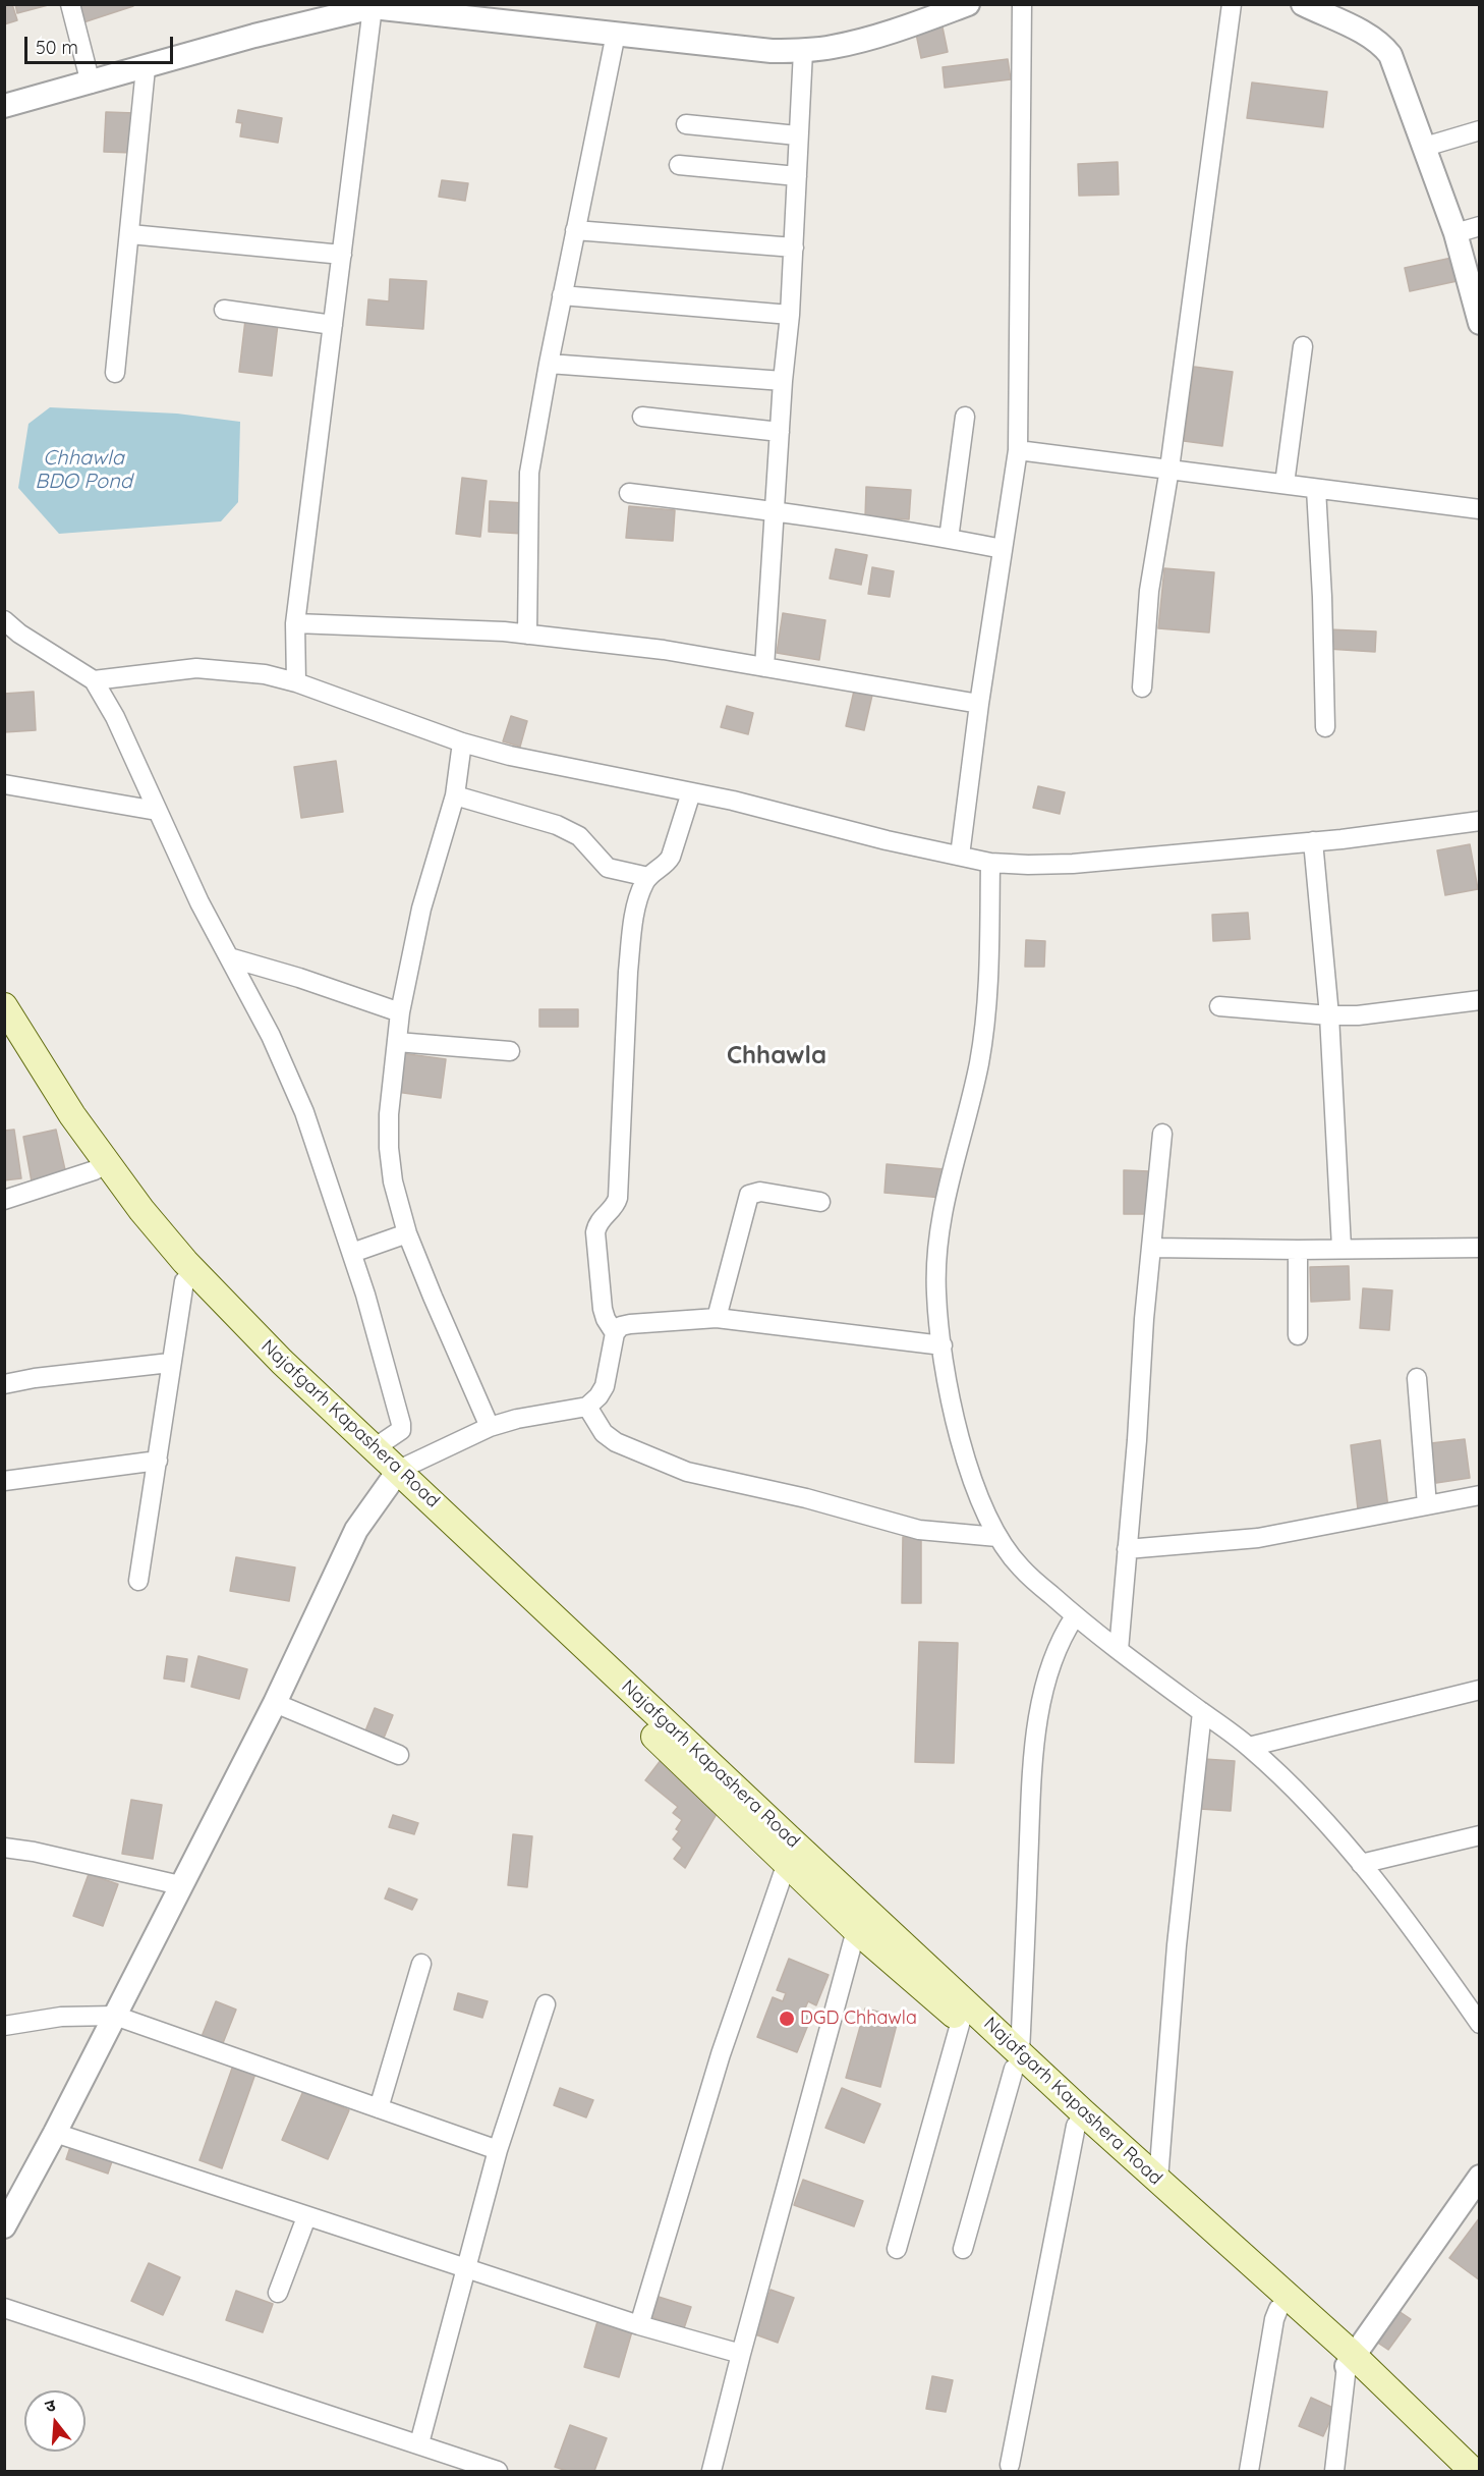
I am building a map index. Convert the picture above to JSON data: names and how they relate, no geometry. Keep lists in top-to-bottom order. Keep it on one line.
{"streets":{"main road":["Najafgarh Kapashera Road"]},"districts":["Chhawla"],"water":["Chhawla BDO Pond"],"places":["DGD Chhawla"],"scale_bar":"50 m","north":"top"}
